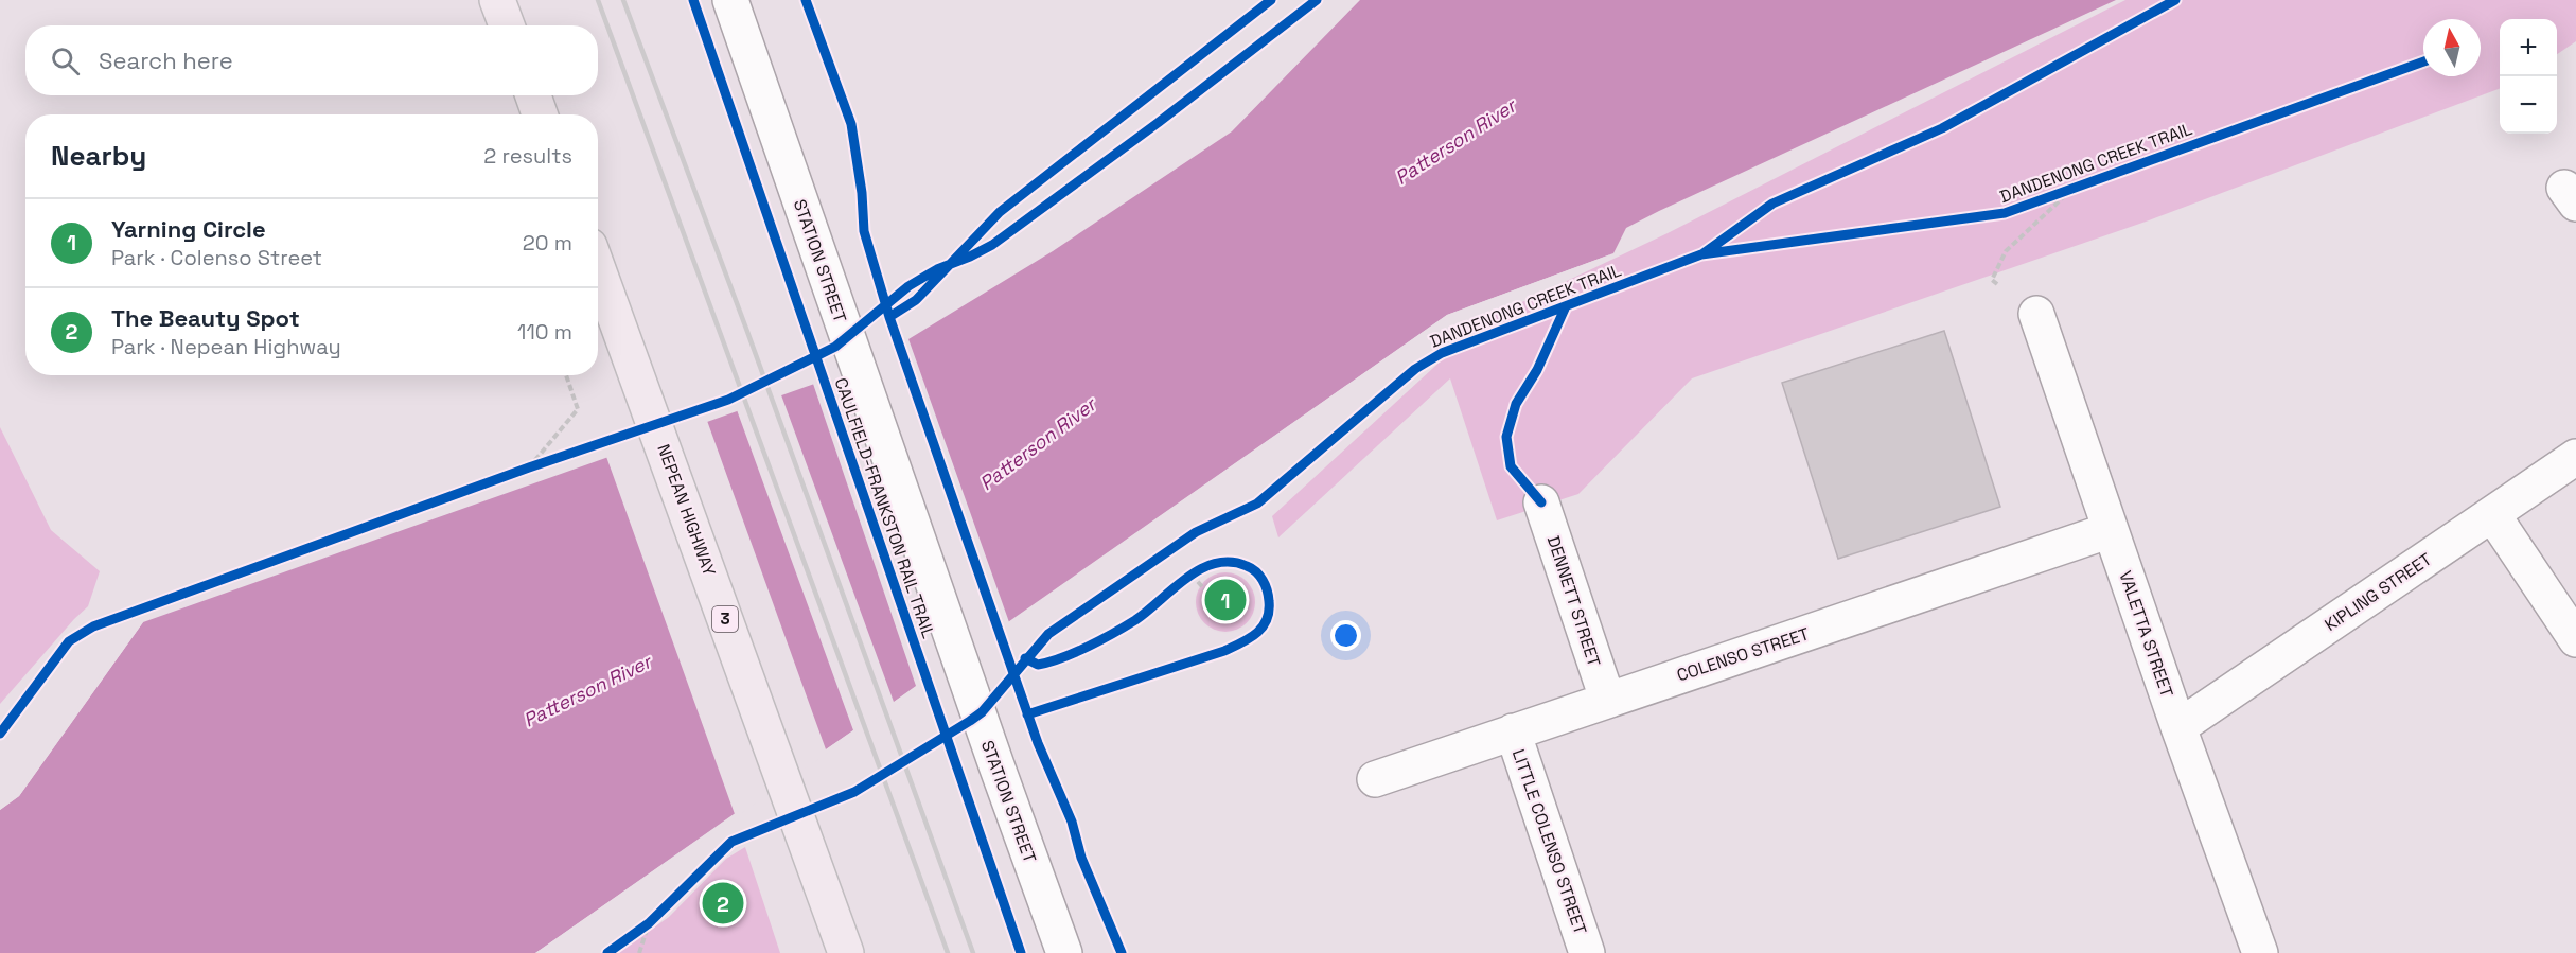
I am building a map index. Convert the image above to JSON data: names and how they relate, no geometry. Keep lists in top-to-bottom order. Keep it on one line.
{"streets":{"highway":["NEPEAN HIGHWAY","3"],"street":["STATION STREET","KIPLING STREET","DENNETT STREET","VALETTA STREET","COLENSO STREET","LITTLE COLENSO STREET"],"cycle path":["DANDENONG CREEK TRAIL","CAULFIELD-FRANKSTON RAIL TRAIL"]},"crossings":[["KIPLING STREET","VALETTA STREET"],["DENNETT STREET","COLENSO STREET"],["VALETTA STREET","COLENSO STREET"],["COLENSO STREET","LITTLE COLENSO STREET"]],"water":["Patterson River"],"north":"top","page":{"map_buttons":["+","−"],"search":"Search here","heading":["Nearby","2 results"],"list":[{"mark":"1","name":"Yarning Circle","note":"Park · Colenso Street","value":"20 m"},{"mark":"2","name":"The Beauty Spot","note":"Park · Nepean Highway","value":"110 m"}],"pins":["1","2"]}}
